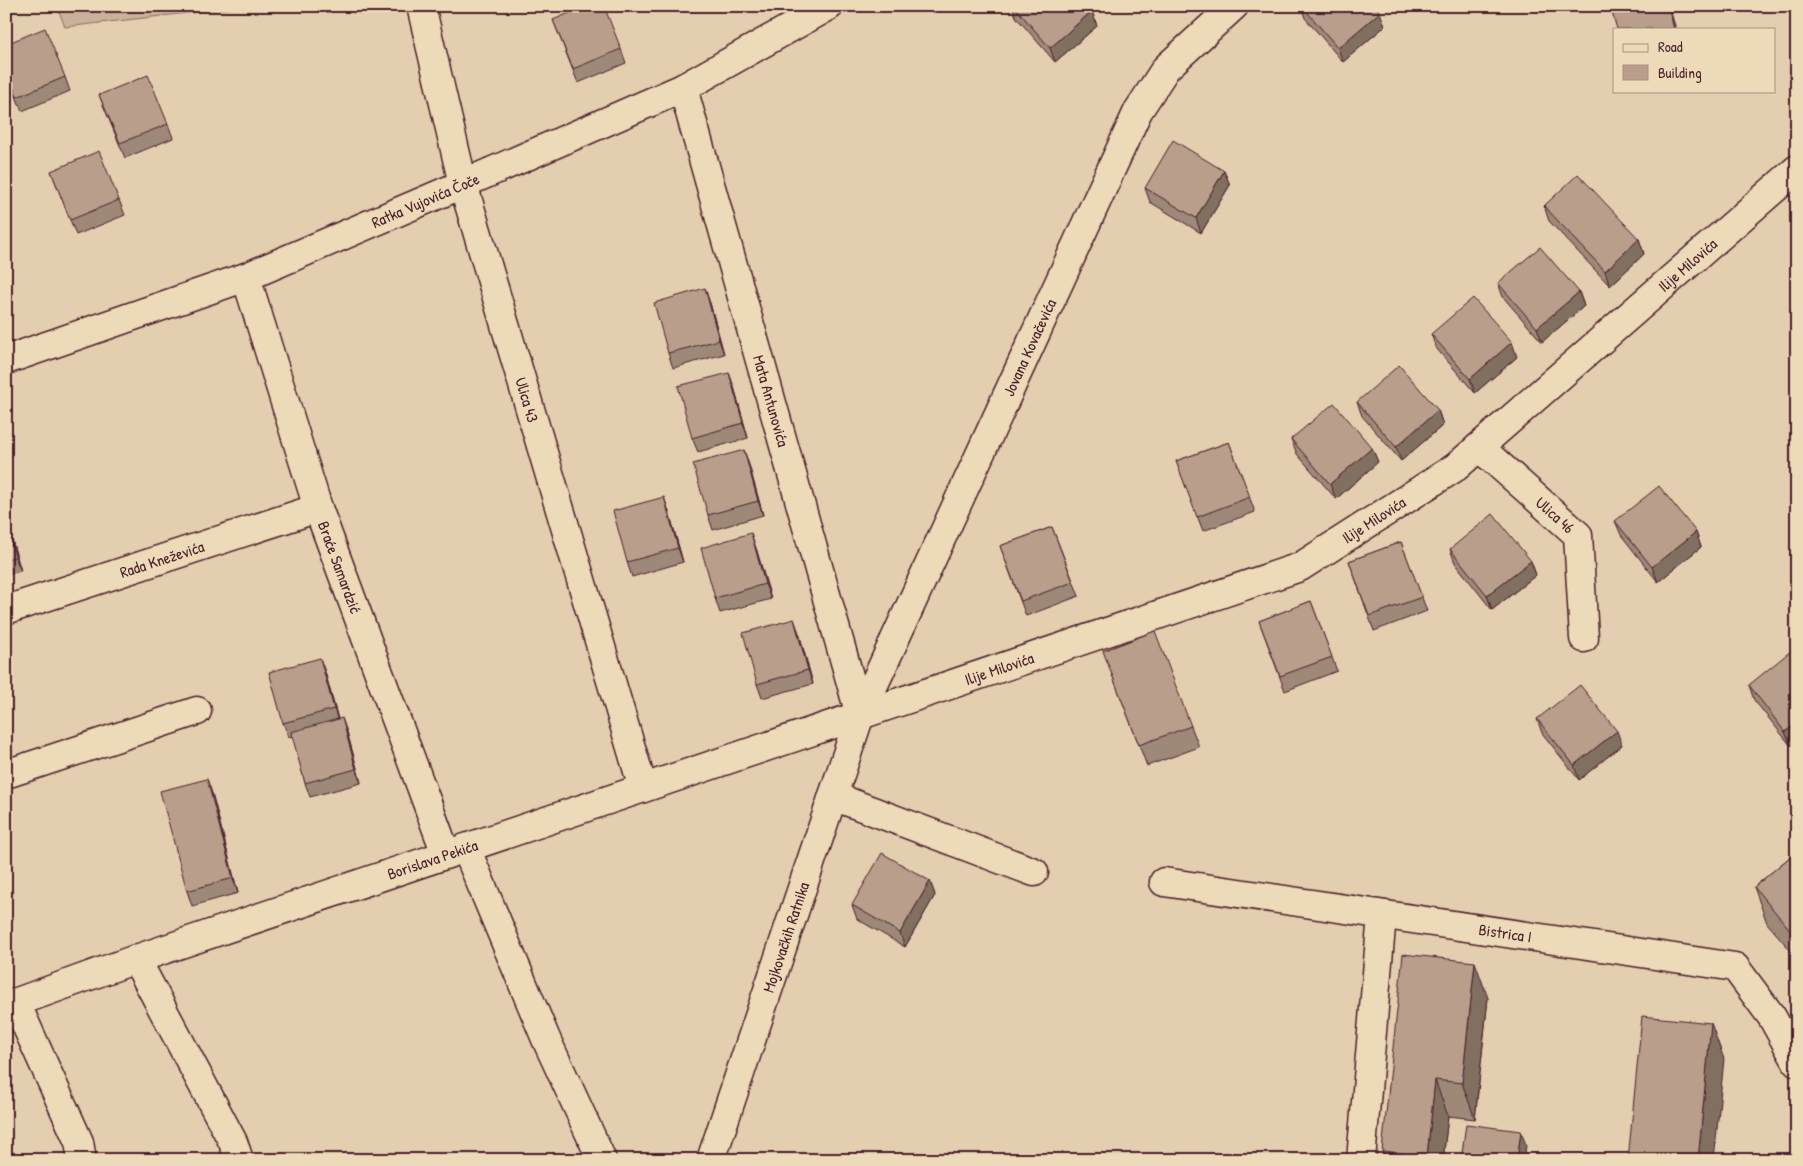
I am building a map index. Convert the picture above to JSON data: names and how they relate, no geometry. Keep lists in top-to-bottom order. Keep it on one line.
{"streets":{"street":["Ratka Vujovića Čoče","Ilije Milovića","Jovana Kovačevića","Ulica 43","Mata Antunovića","Ulica 46","Rada Kneževića","Braće Samardzić","Borislava Pekića","Bistrica I","Mojkovačkih Ratnika"]},"crossings":[["Ratka Vujovića Čoče","Ulica 43"],["Ratka Vujovića Čoče","Mata Antunovića"],["Ratka Vujovića Čoče","Braće Samardzić"],["Ilije Milovića","Jovana Kovačevića"],["Ilije Milovića","Mata Antunovića"],["Ilije Milovića","Ulica 46"],["Ilije Milovića","Borislava Pekića"],["Ilije Milovića","Mojkovačkih Ratnika"],["Jovana Kovačevića","Mata Antunovića"],["Jovana Kovačevića","Borislava Pekića"],["Jovana Kovačevića","Mojkovačkih Ratnika"],["Ulica 43","Borislava Pekića"],["Mata Antunovića","Borislava Pekića"],["Mata Antunovića","Mojkovačkih Ratnika"],["Rada Kneževića","Braće Samardzić"],["Braće Samardzić","Borislava Pekića"],["Borislava Pekića","Mojkovačkih Ratnika"]],"legend":["Road","Building"]}
